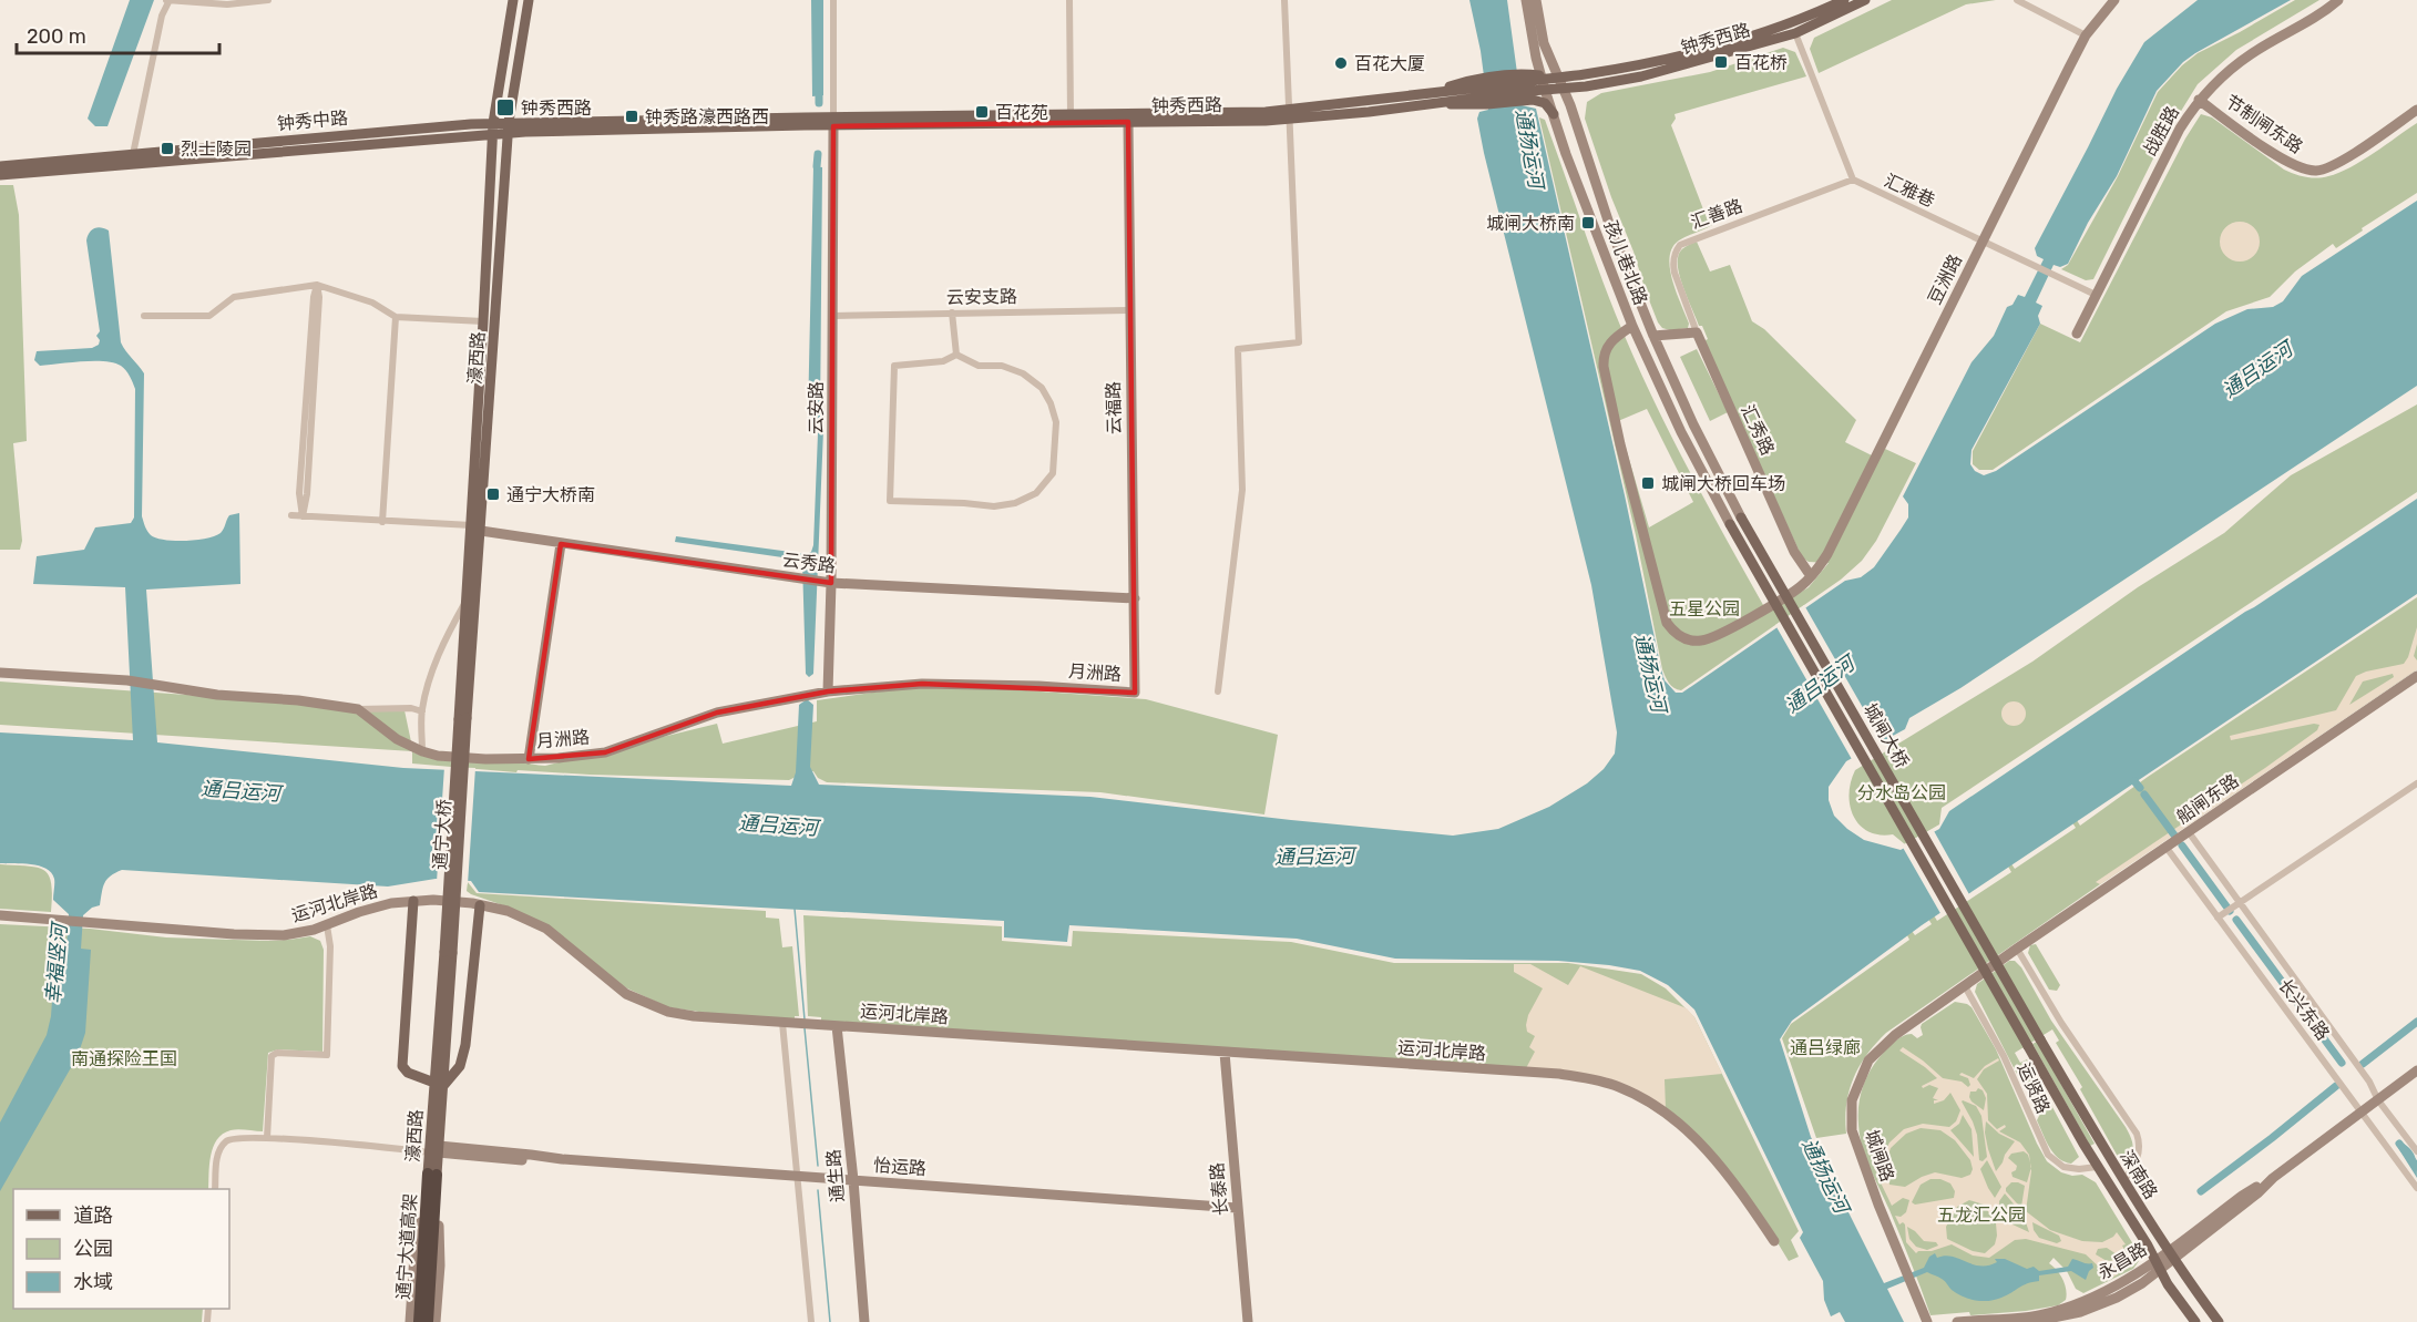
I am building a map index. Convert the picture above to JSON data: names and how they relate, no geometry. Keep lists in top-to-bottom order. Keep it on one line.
{"streets":{"highway":["通宁大道高架"],"main road":["钟秀西路","钟秀中路","濠西路","城闸大桥","通宁大桥","深南路"],"street":["节制闸东路","战胜路","汇雅巷","汇善路","孩儿巷北路","豆洲路","云安支路","云安路","云福路","汇秀路","云秀路","月洲路","船闸东路","运河北岸路","长兴东路","运贤路","城闸路","怡运路","通生路","长泰路","永昌路"]},"crossings":[["钟秀西路","钟秀中路"],["钟秀西路","孩儿巷北路"],["钟秀西路","濠西路"],["钟秀西路","云安路"],["钟秀西路","云福路"],["钟秀中路","濠西路"],["节制闸东路","战胜路"],["战胜路","汇雅巷"],["汇雅巷","汇善路"],["汇雅巷","豆洲路"],["汇善路","汇秀路"],["孩儿巷北路","豆洲路"],["孩儿巷北路","城闸大桥"],["豆洲路","汇秀路"],["云安支路","云安路"],["云安支路","云福路"],["濠西路","云秀路"],["濠西路","通宁大桥"],["濠西路","怡运路"],["濠西路","通宁大道高架"],["云安路","云秀路"],["云安路","月洲路"],["云福路","云秀路"],["云福路","月洲路"],["城闸大桥","深南路"],["船闸东路","长兴东路"],["船闸东路","城闸路"],["运河北岸路","通生路"],["运河北岸路","长泰路"],["长兴东路","永昌路"],["运贤路","城闸路"],["运贤路","深南路"],["怡运路","通生路"],["怡运路","长泰路"],["深南路","永昌路"]],"water":["通扬运河","通吕运河","幸福竖河"],"parks":["五星公园","分水岛公园","通吕绿廊","南通探险王国","五龙汇公园"],"places":{"transit":["百花桥","钟秀西路","百花苑","钟秀路濠西路西","烈士陵园","城闸大桥南","城闸大桥回车场","通宁大桥南"],"other":["百花大厦"]},"legend":["道路","公园","水域"],"scale_bar":"200 m"}
